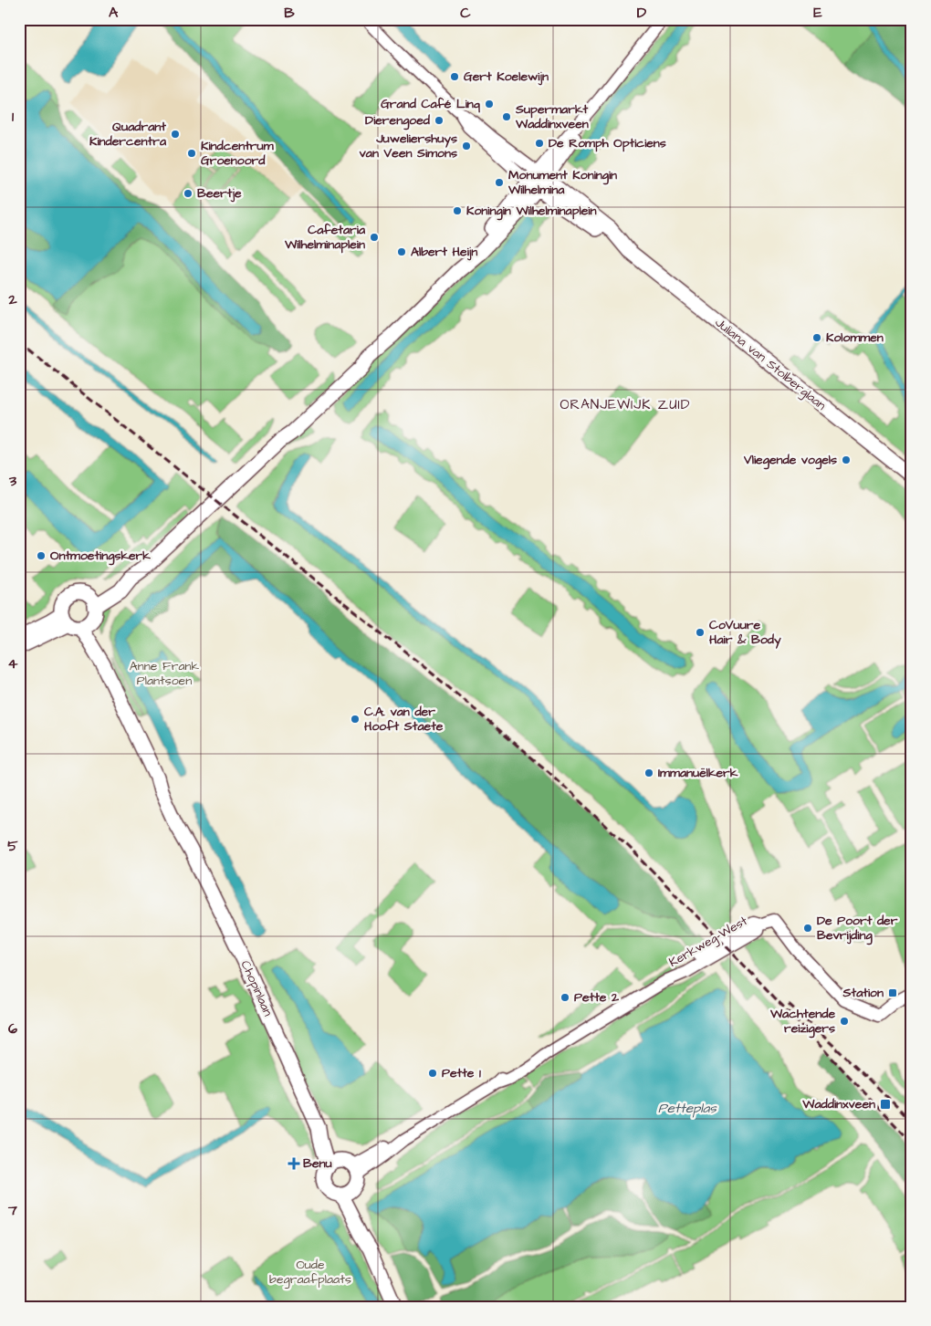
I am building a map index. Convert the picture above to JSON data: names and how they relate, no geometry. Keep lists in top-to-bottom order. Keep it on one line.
{"streets":{"main road":["Juliana van Stolberglaan","Chopinlaan"],"street":["Kerkweg-West"]},"crossings":[["Kerkweg-West","Chopinlaan"]],"districts":["ORANJEWIJK ZUID"],"water":["Petteplas"],"parks":["Anne Frank Plantsoen","Oude begraafplaats"],"places":{"other":["Gert Koelewijn","Grand Café Linq","Supermarkt Waddinxveen","Dierengoed","Quadrant Kindercentra","De Romph Opticiens","Juweliershuys van Veen Simons","Kindcentrum Groenoord","Monument Koningin Wilhelmina","Beertje","Koningin Wilhelminaplein","Cafetaria Wilhelminaplein","Albert Heijn","Kolommen","Vliegende vogels","Ontmoetingskerk","CoVuure Hair & Body","C.A. van der Hooft Staete","Immanuëlkerk","De Poort der Bevrijding","Pette 2","Wachtende reizigers","Pette 1"],"transit":["Station","Waddinxveen"],"health":["Benu"]},"grid":{"columns":["A","B","C","D","E"],"rows":["1","2","3","4","5","6","7"]}}
